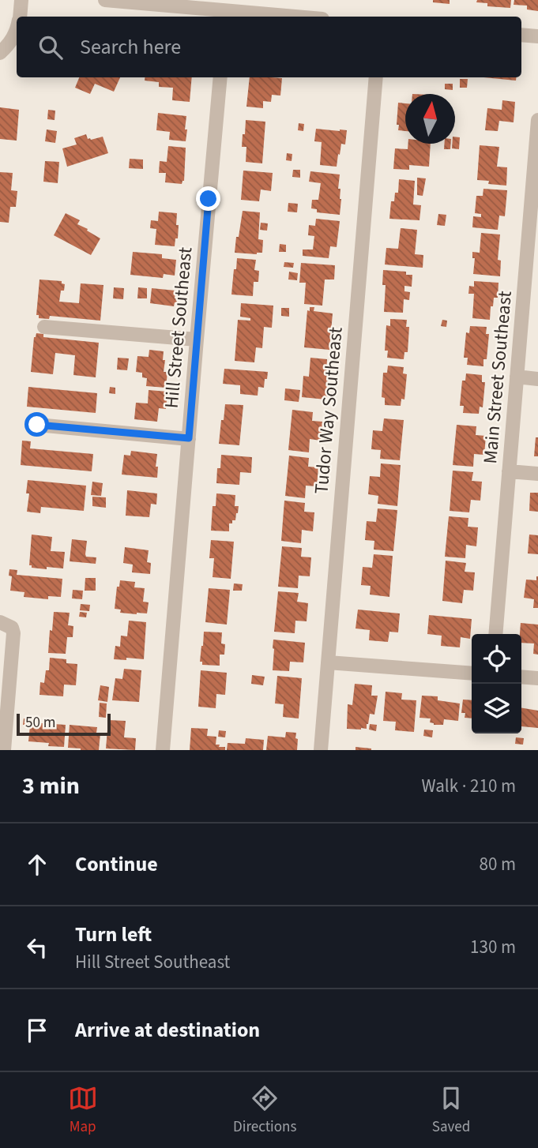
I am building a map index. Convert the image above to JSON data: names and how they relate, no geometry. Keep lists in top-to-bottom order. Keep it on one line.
{"streets":{"street":["Hill Street Southeast","Main Street Southeast","Tudor Way Southeast"]},"scale_bar":"50 m","north":"top","page":{"search":"Search here","scale":"50 m","heading":["3 min","Walk · 210 m"],"list":[["Continue","80 m"],["Turn left","Hill Street Southeast","130 m"],"Arrive at destination"],"nav":["Map","Directions","Saved"]}}
